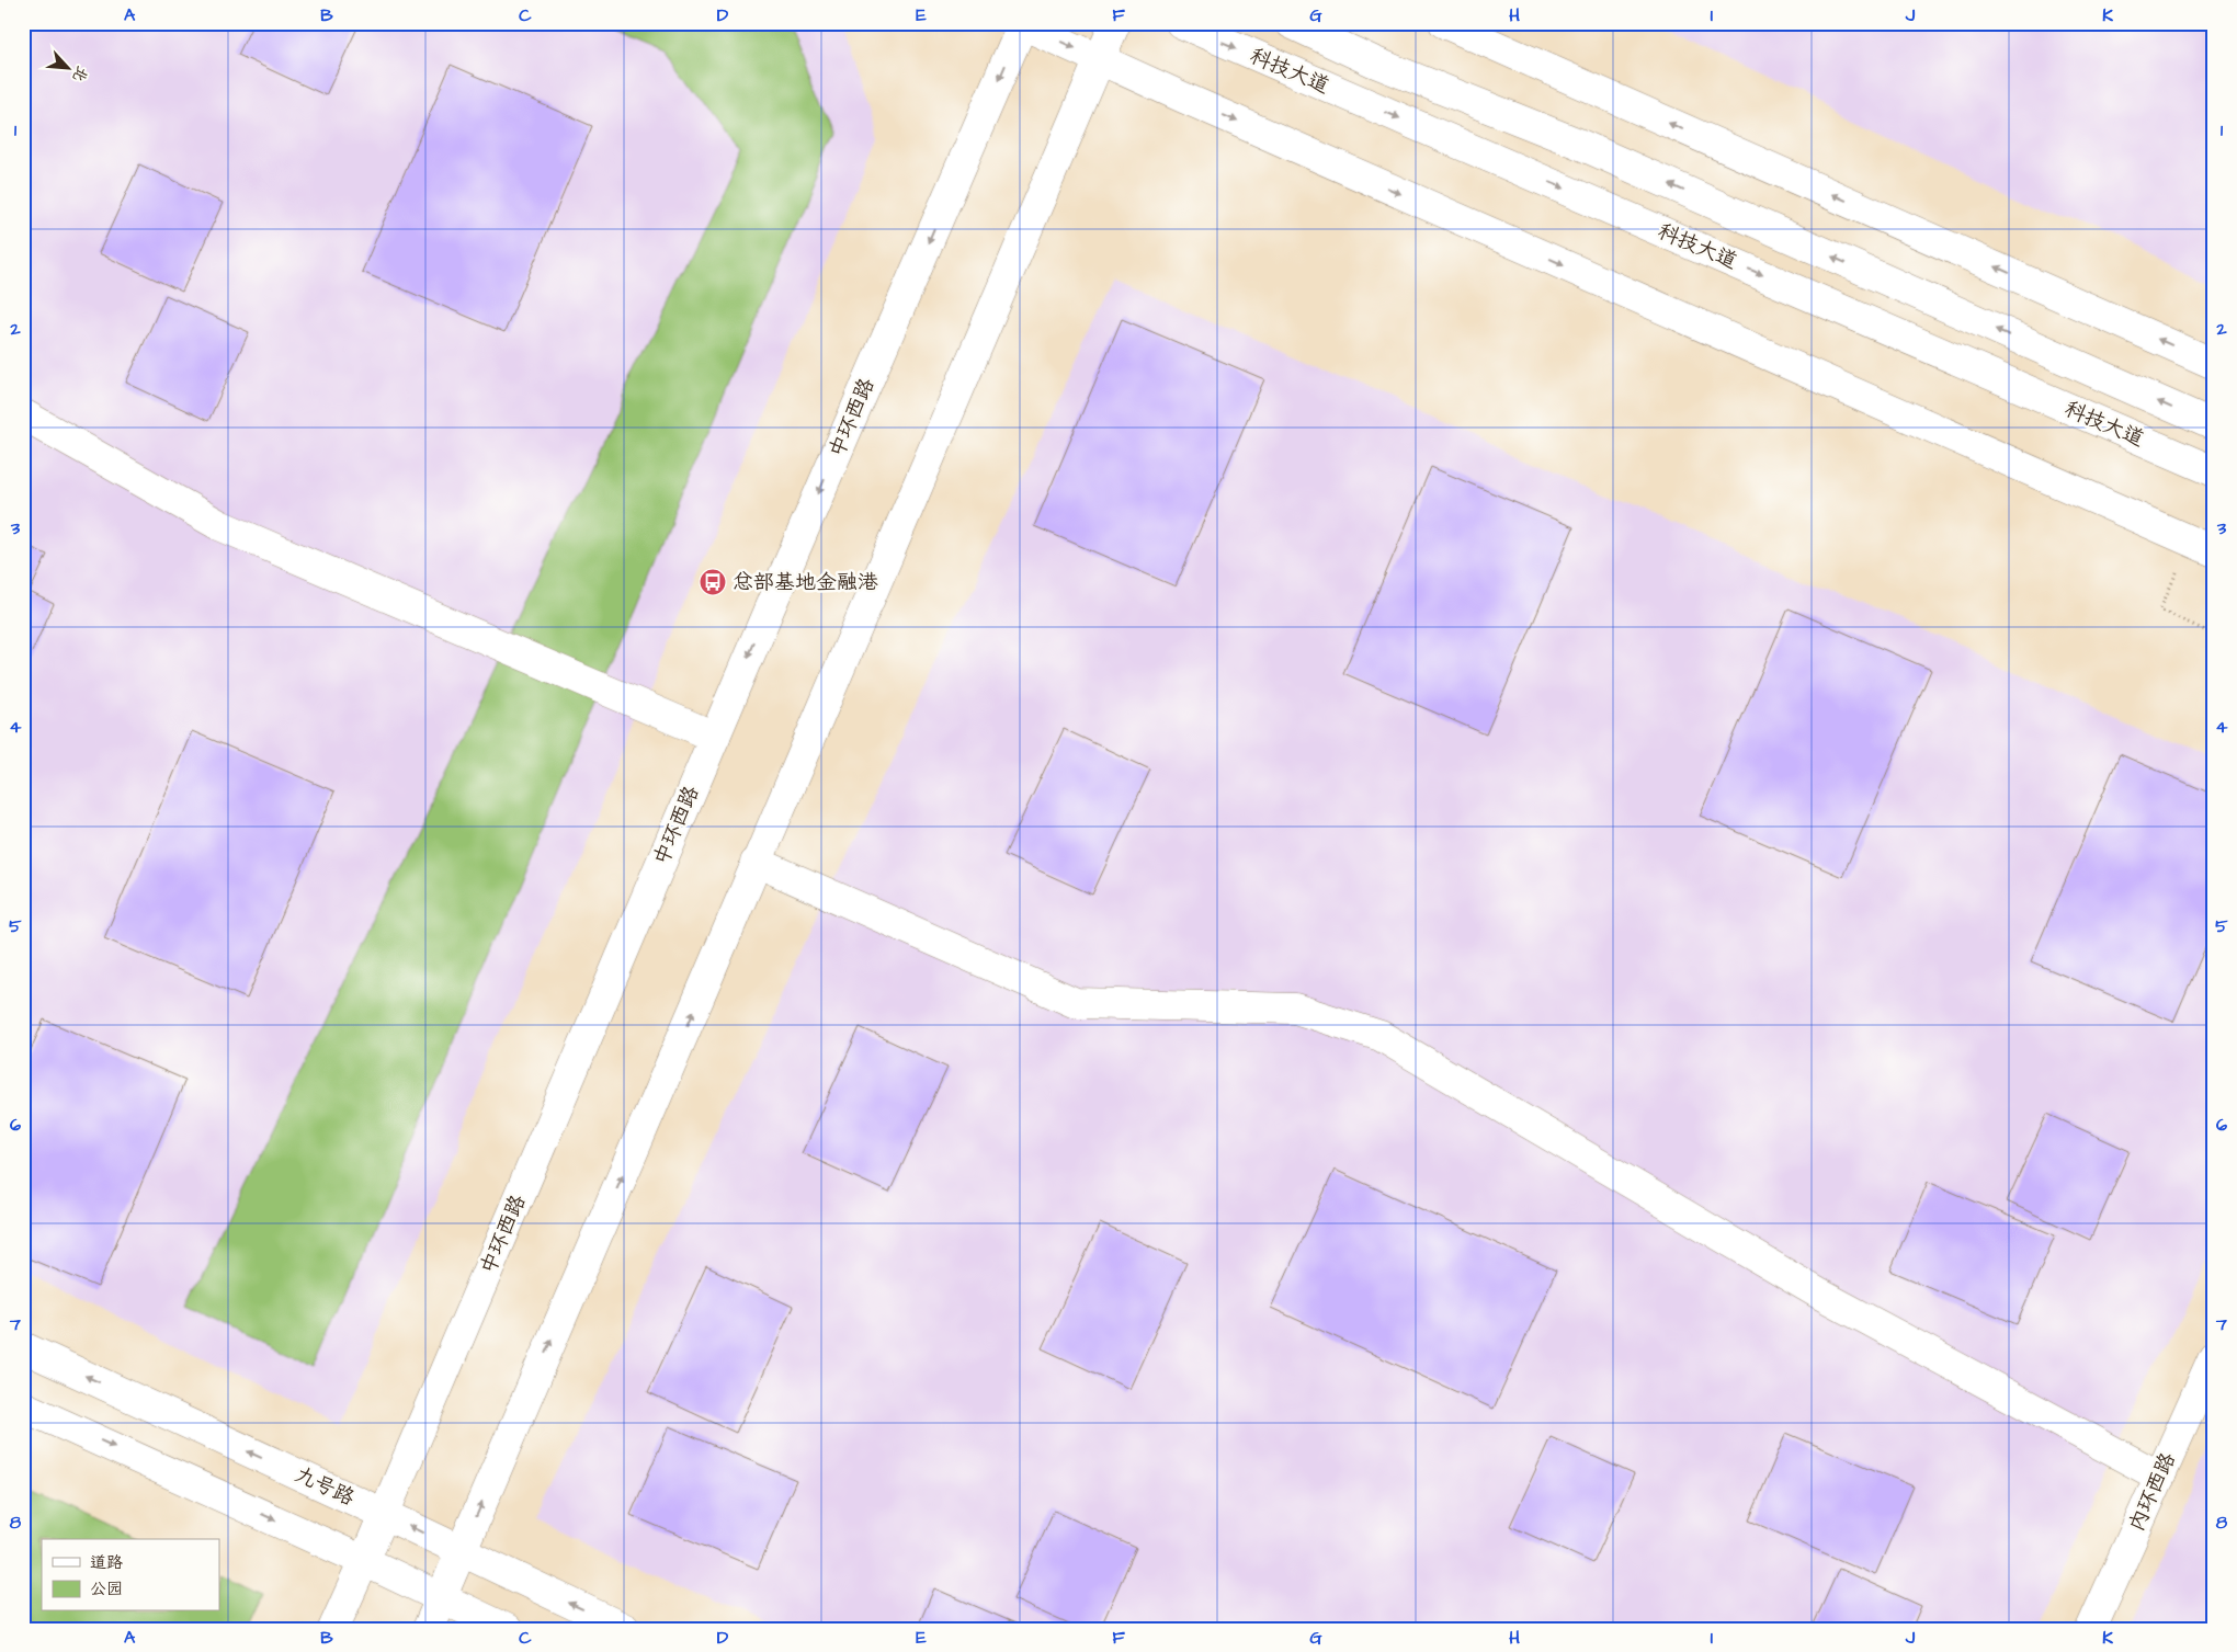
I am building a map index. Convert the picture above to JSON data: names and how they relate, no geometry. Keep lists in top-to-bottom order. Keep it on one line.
{"streets":{"street":["科技大道","中环西路","九号路","内环西路"]},"crossings":[["中环西路","九号路"]],"places":{"bus stop":["总部基地金融港"]},"legend":["道路","公园"],"north":"bottom right","grid":{"columns":["A","B","C","D","E","F","G","H","I","J","K"],"rows":["1","2","3","4","5","6","7","8"]}}
